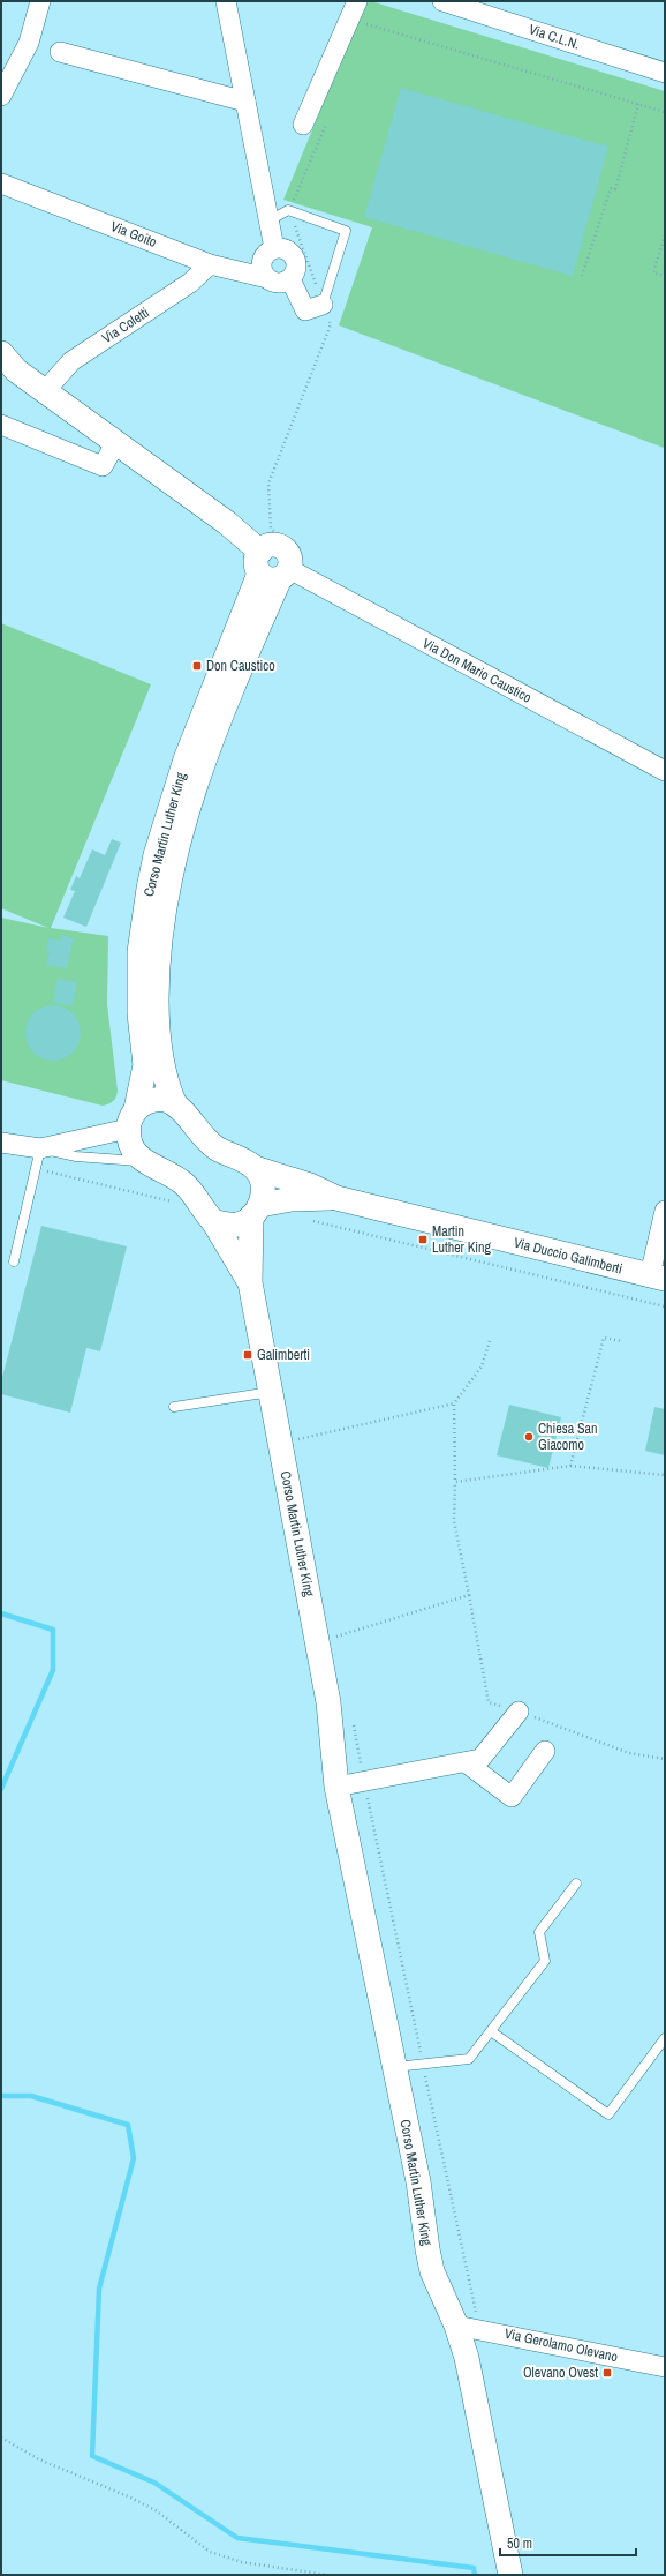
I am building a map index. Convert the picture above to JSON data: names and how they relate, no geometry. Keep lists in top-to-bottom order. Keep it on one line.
{"streets":{"street":["Via C.L.N.","Via Goito","Via Coletti","Via Don Mario Caustico","Corso Martin Luther King","Via Duccio Galimberti","Via Gerolamo Olevano"]},"crossings":[["Via Goito","Via Coletti"],["Via Coletti","Via Don Mario Caustico"],["Via Don Mario Caustico","Corso Martin Luther King"],["Corso Martin Luther King","Via Duccio Galimberti"],["Corso Martin Luther King","Via Gerolamo Olevano"]],"places":{"transit":["Don Caustico","Martin Luther King","Galimberti","Olevano Ovest"],"other":["Chiesa San Giacomo"]},"scale_bar":"50 m"}
